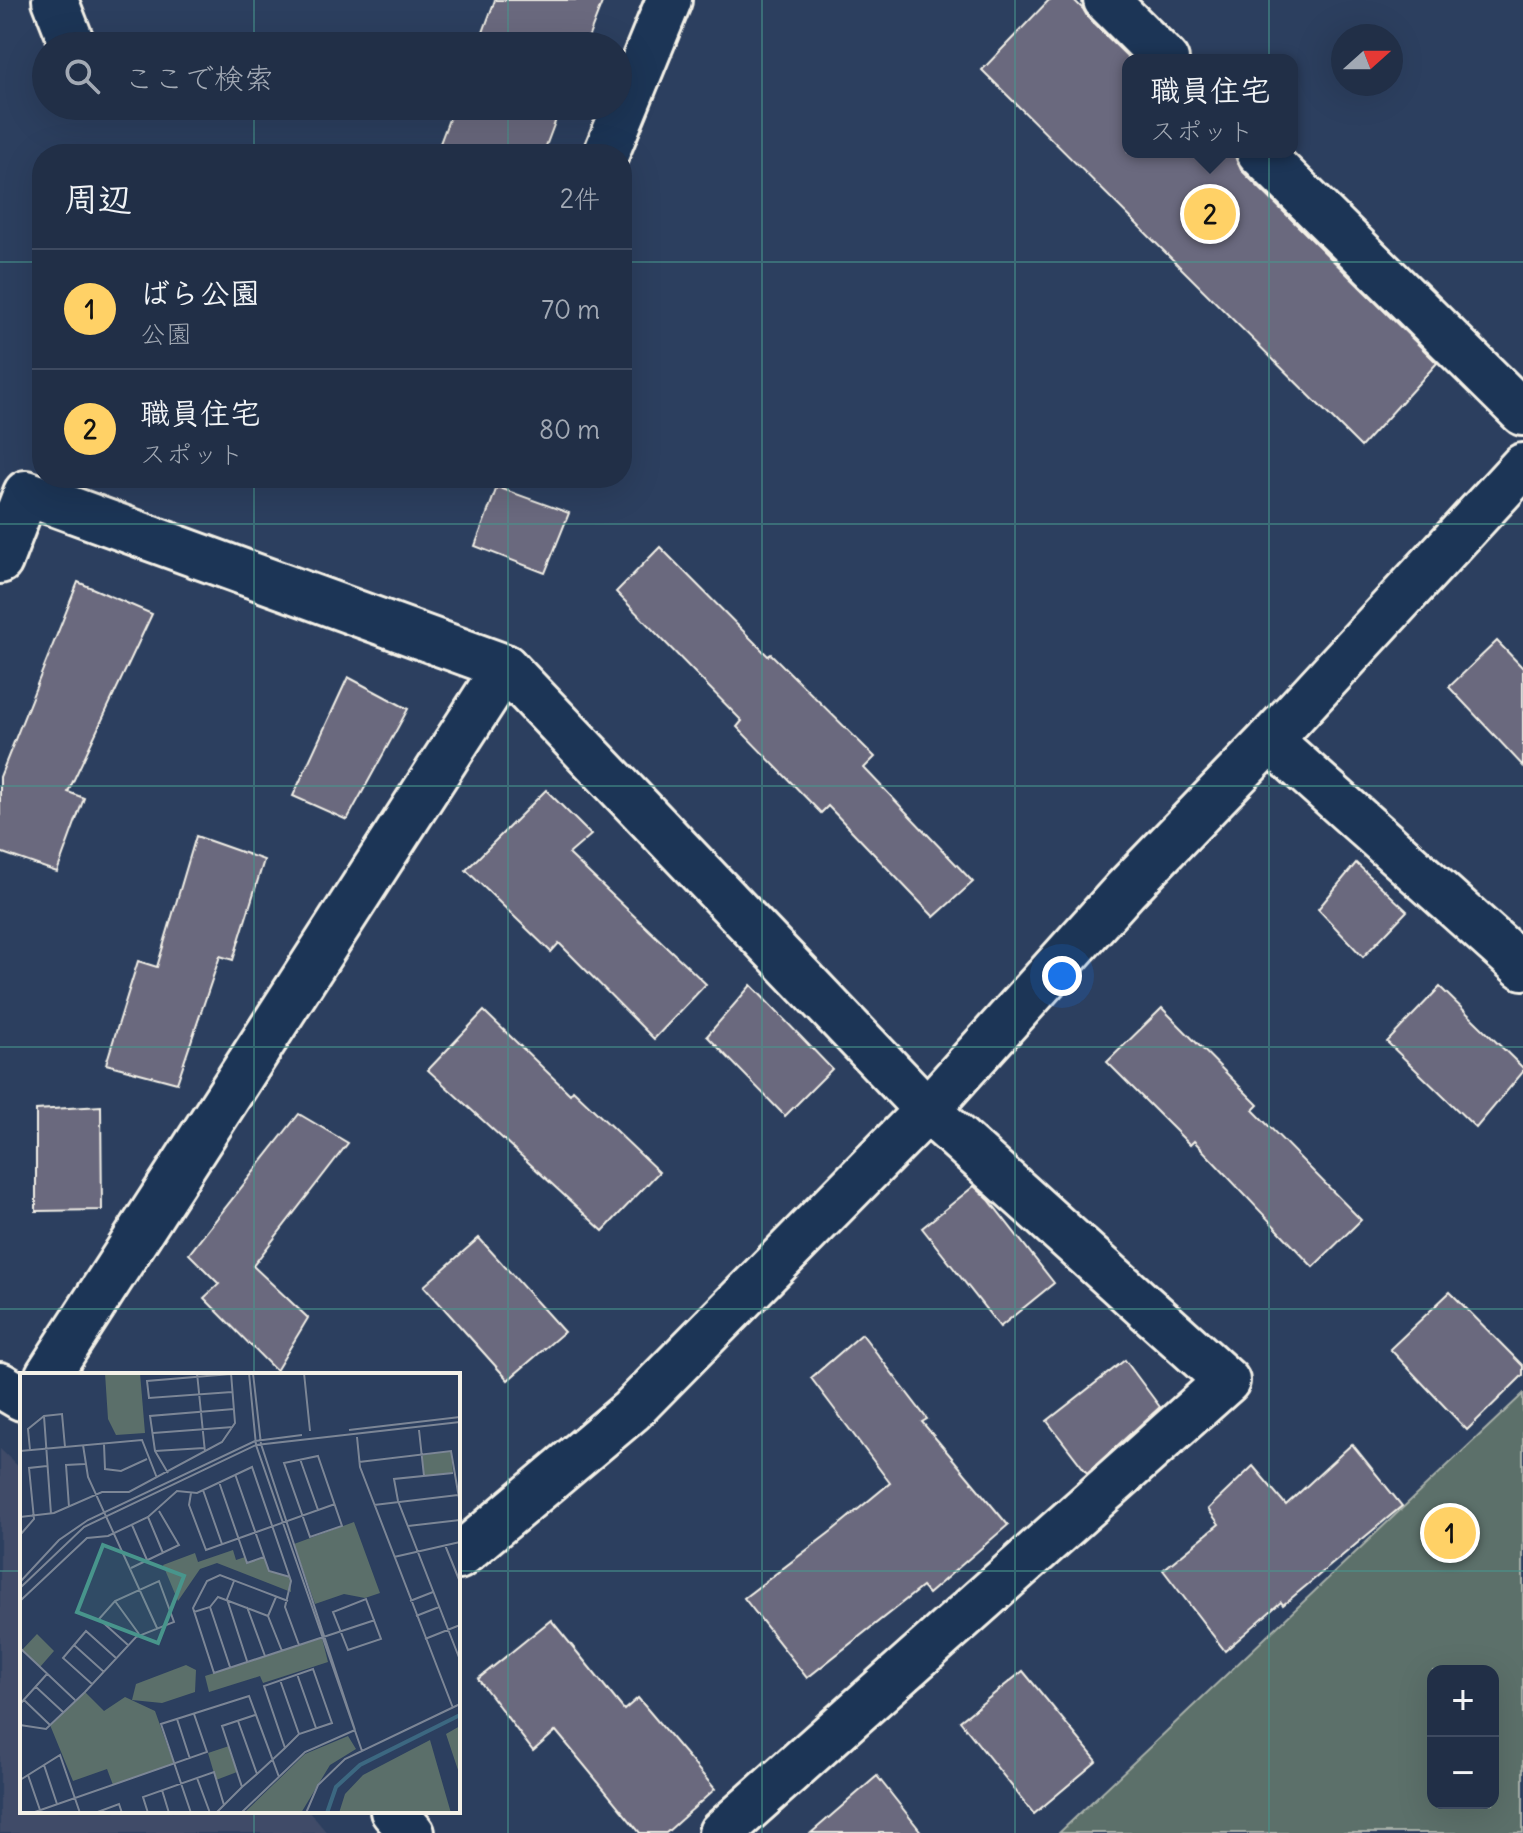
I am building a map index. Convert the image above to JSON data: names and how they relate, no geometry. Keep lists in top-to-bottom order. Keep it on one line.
{"north":"right","page":{"search":"ここで検索","popup":["職員住宅","スポット"],"heading":["周辺","2件"],"pins":["2","1"],"list":[{"mark":"1","name":"ばら公園","note":"公園","value":"70 m"},{"mark":"2","name":"職員住宅","note":"スポット","value":"80 m"}],"map_buttons":["+","−"]}}
